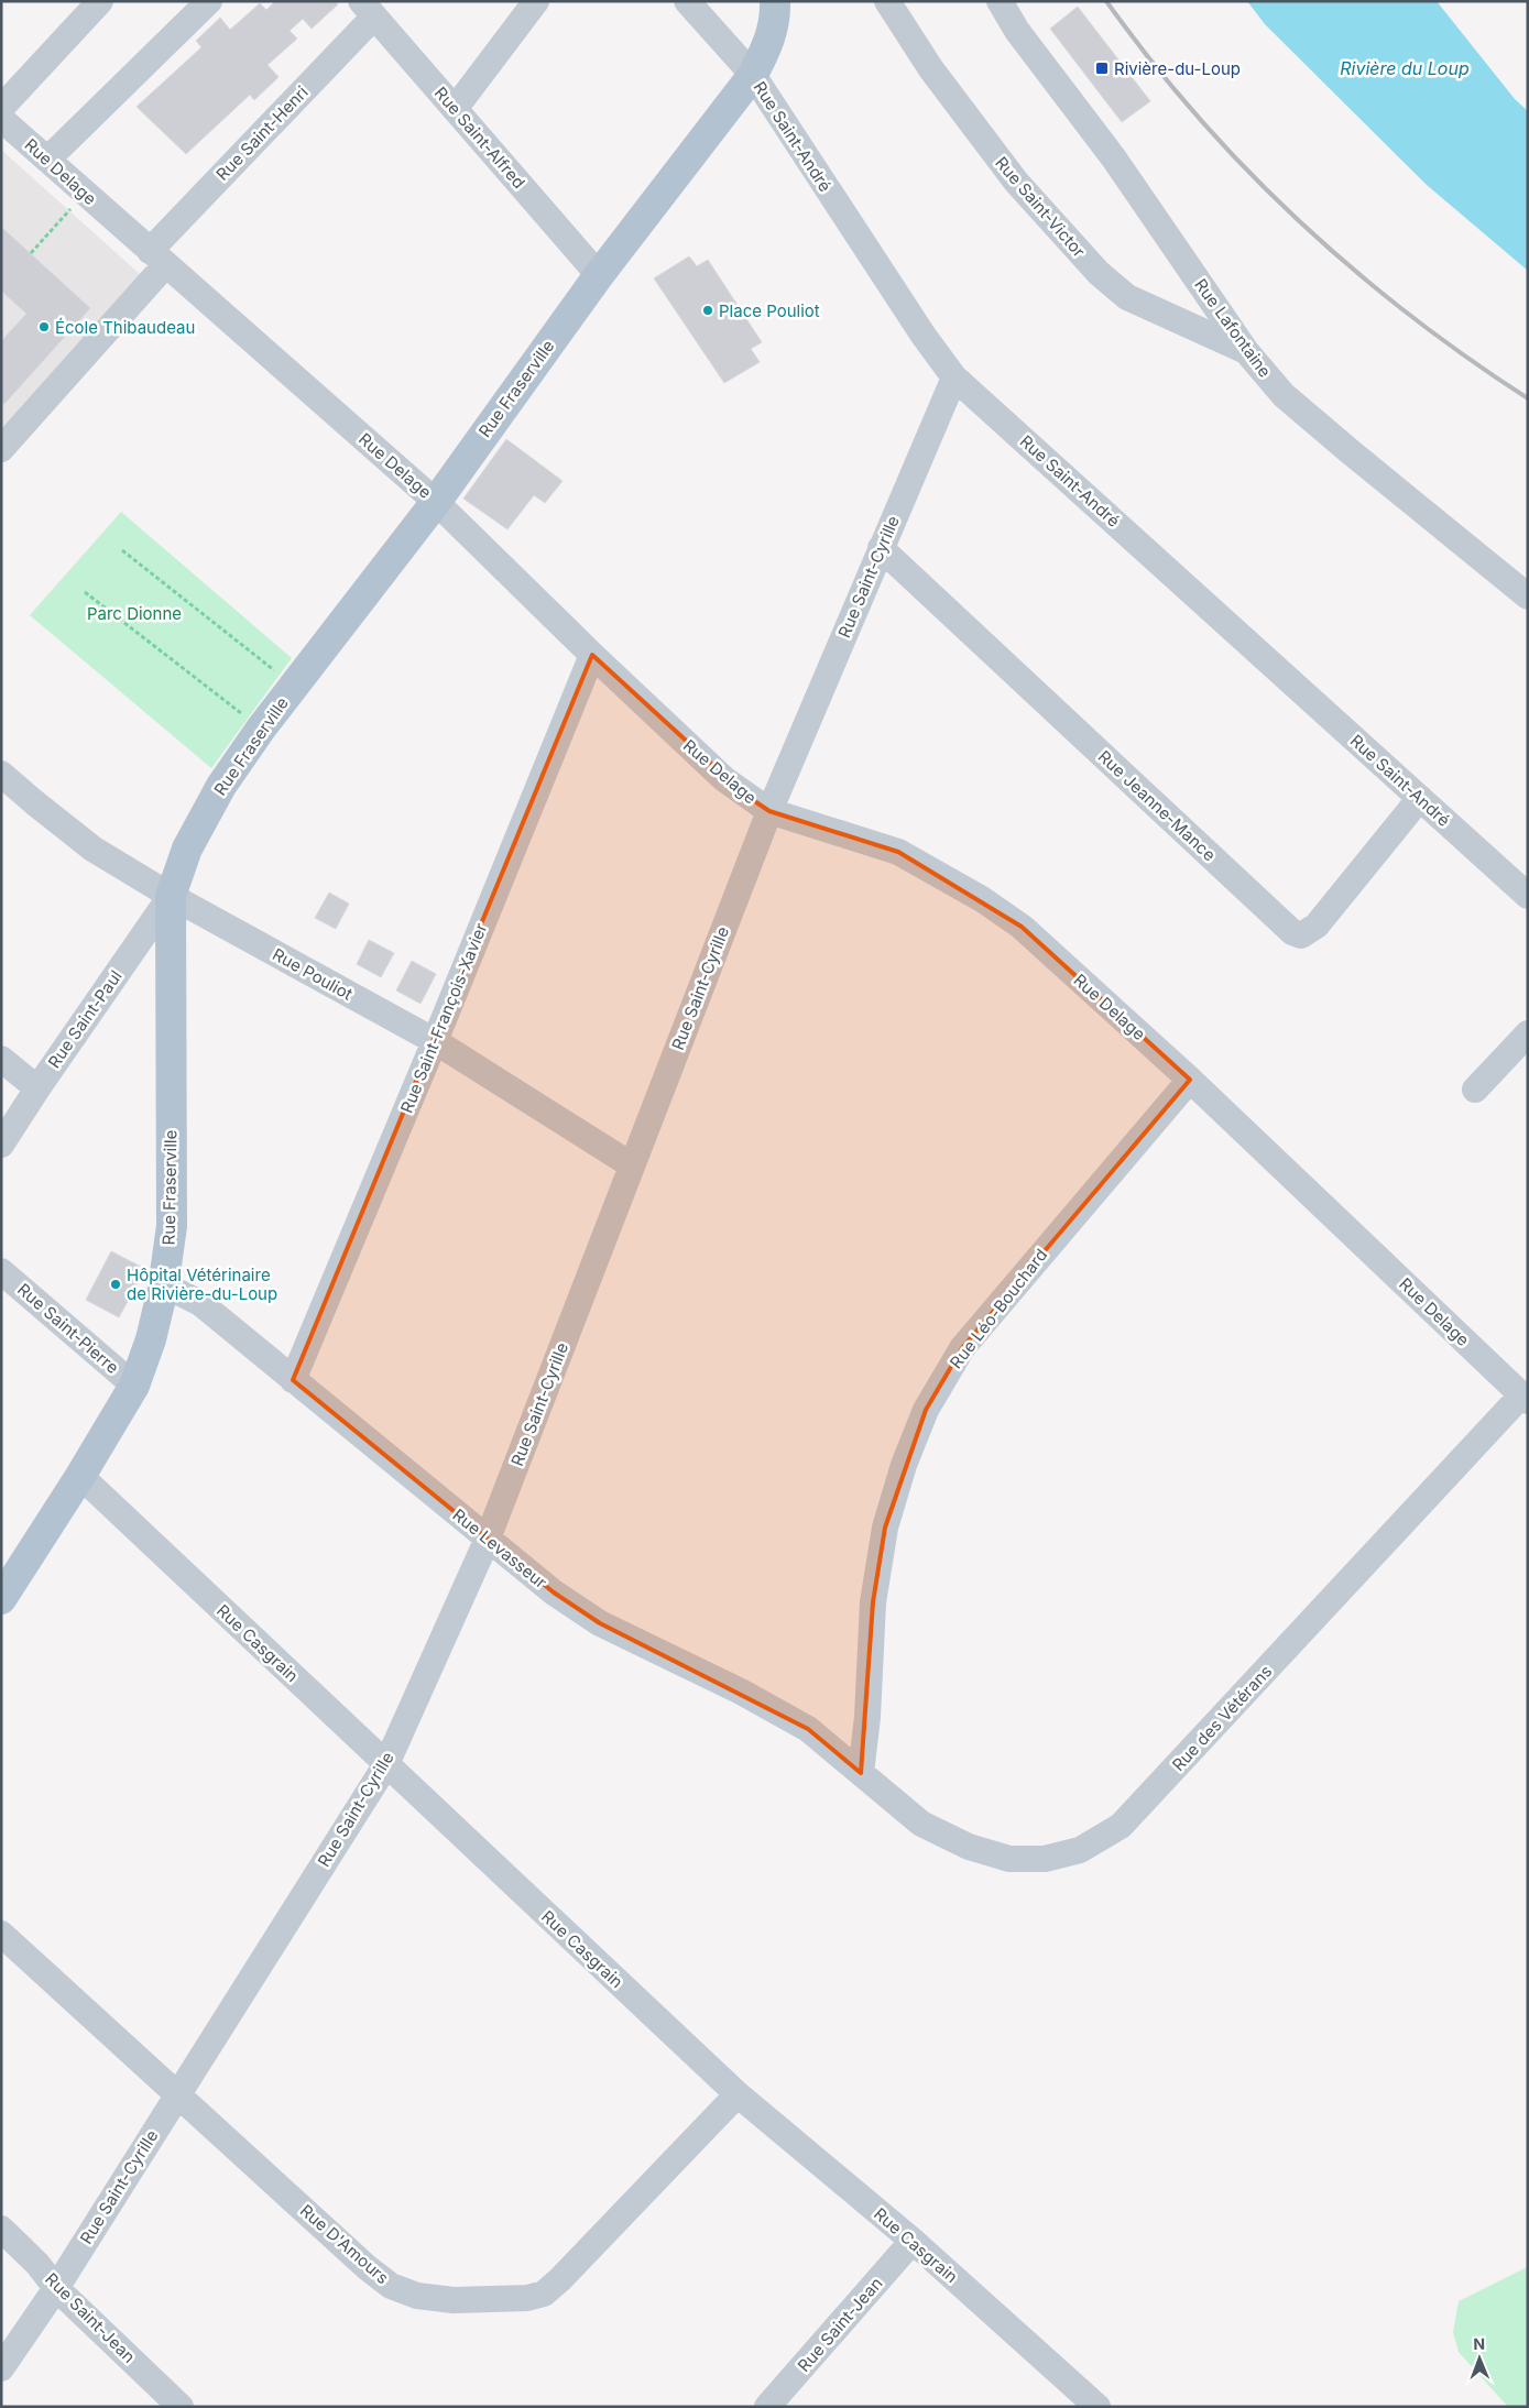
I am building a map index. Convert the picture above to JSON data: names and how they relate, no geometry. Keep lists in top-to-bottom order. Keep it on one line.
{"streets":{"main road":["Rue Fraserville"],"street":["Rue Saint-Henri","Rue Saint-André","Rue Saint-Alfred","Rue Delage","Rue Saint-Victor","Rue Lafontaine","Rue Saint-Cyrille","Rue Jeanne-Mance","Rue Pouliot","Rue Saint-François-Xavier","Rue Saint-Paul","Rue Léo-Bouchard","Rue Saint-Pierre","Rue Levasseur","Rue Casgrain","Rue des Vétérans","Rue D'Amours","Rue Saint-Jean"]},"crossings":[["Rue Saint-Henri","Rue Saint-Alfred"],["Rue Saint-Henri","Rue Delage"],["Rue Saint-André","Rue Fraserville"],["Rue Saint-André","Rue Saint-Cyrille"],["Rue Saint-André","Rue Jeanne-Mance"],["Rue Saint-Alfred","Rue Fraserville"],["Rue Delage","Rue Fraserville"],["Rue Delage","Rue Saint-Cyrille"],["Rue Delage","Rue Saint-François-Xavier"],["Rue Delage","Rue Léo-Bouchard"],["Rue Delage","Rue des Vétérans"],["Rue Saint-Victor","Rue Lafontaine"],["Rue Fraserville","Rue Pouliot"],["Rue Fraserville","Rue Saint-Paul"],["Rue Fraserville","Rue Saint-Pierre"],["Rue Fraserville","Rue Levasseur"],["Rue Fraserville","Rue Casgrain"],["Rue Saint-Cyrille","Rue Jeanne-Mance"],["Rue Saint-Cyrille","Rue Pouliot"],["Rue Saint-Cyrille","Rue Levasseur"],["Rue Saint-Cyrille","Rue Casgrain"],["Rue Saint-Cyrille","Rue D'Amours"],["Rue Saint-Cyrille","Rue Saint-Jean"],["Rue Pouliot","Rue Saint-François-Xavier"],["Rue Pouliot","Rue Saint-Paul"],["Rue Saint-François-Xavier","Rue Levasseur"],["Rue Léo-Bouchard","Rue Levasseur"],["Rue Léo-Bouchard","Rue des Vétérans"],["Rue Levasseur","Rue des Vétérans"],["Rue Casgrain","Rue D'Amours"],["Rue Casgrain","Rue Saint-Jean"]],"water":["Rivière du Loup"],"parks":["Parc Dionne"],"places":{"transit":["Rivière-du-Loup"],"other":["Place Pouliot","École Thibaudeau","Hôpital Vétérinaire de Rivière-du-Loup"]},"north":"top"}
